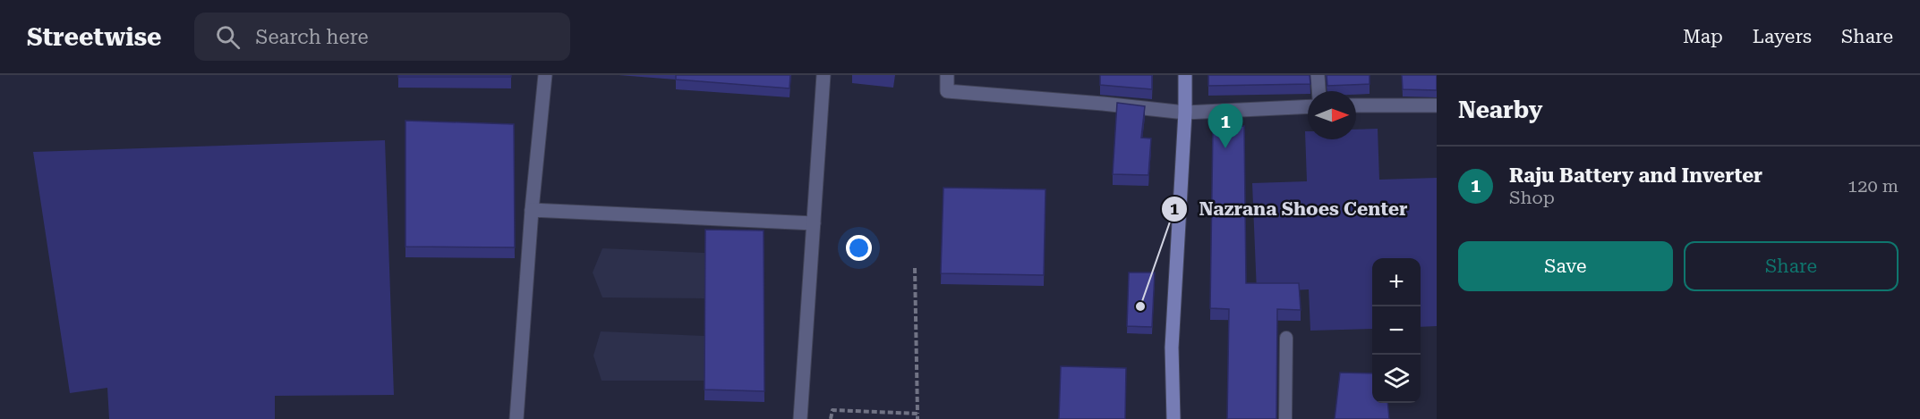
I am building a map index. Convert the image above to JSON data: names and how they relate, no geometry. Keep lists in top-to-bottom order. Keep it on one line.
{"places":["Nazrana Shoes Center"],"north":"right","page":{"header":"Streetwise","search":"Search here","nav":["Map","Layers","Share"],"heading":"Nearby","pins":"1","list":[{"mark":"1","name":"Raju Battery and Inverter","note":"Shop","value":"120 m"}],"buttons":["Save","Share"],"map_buttons":["+","−"]}}
